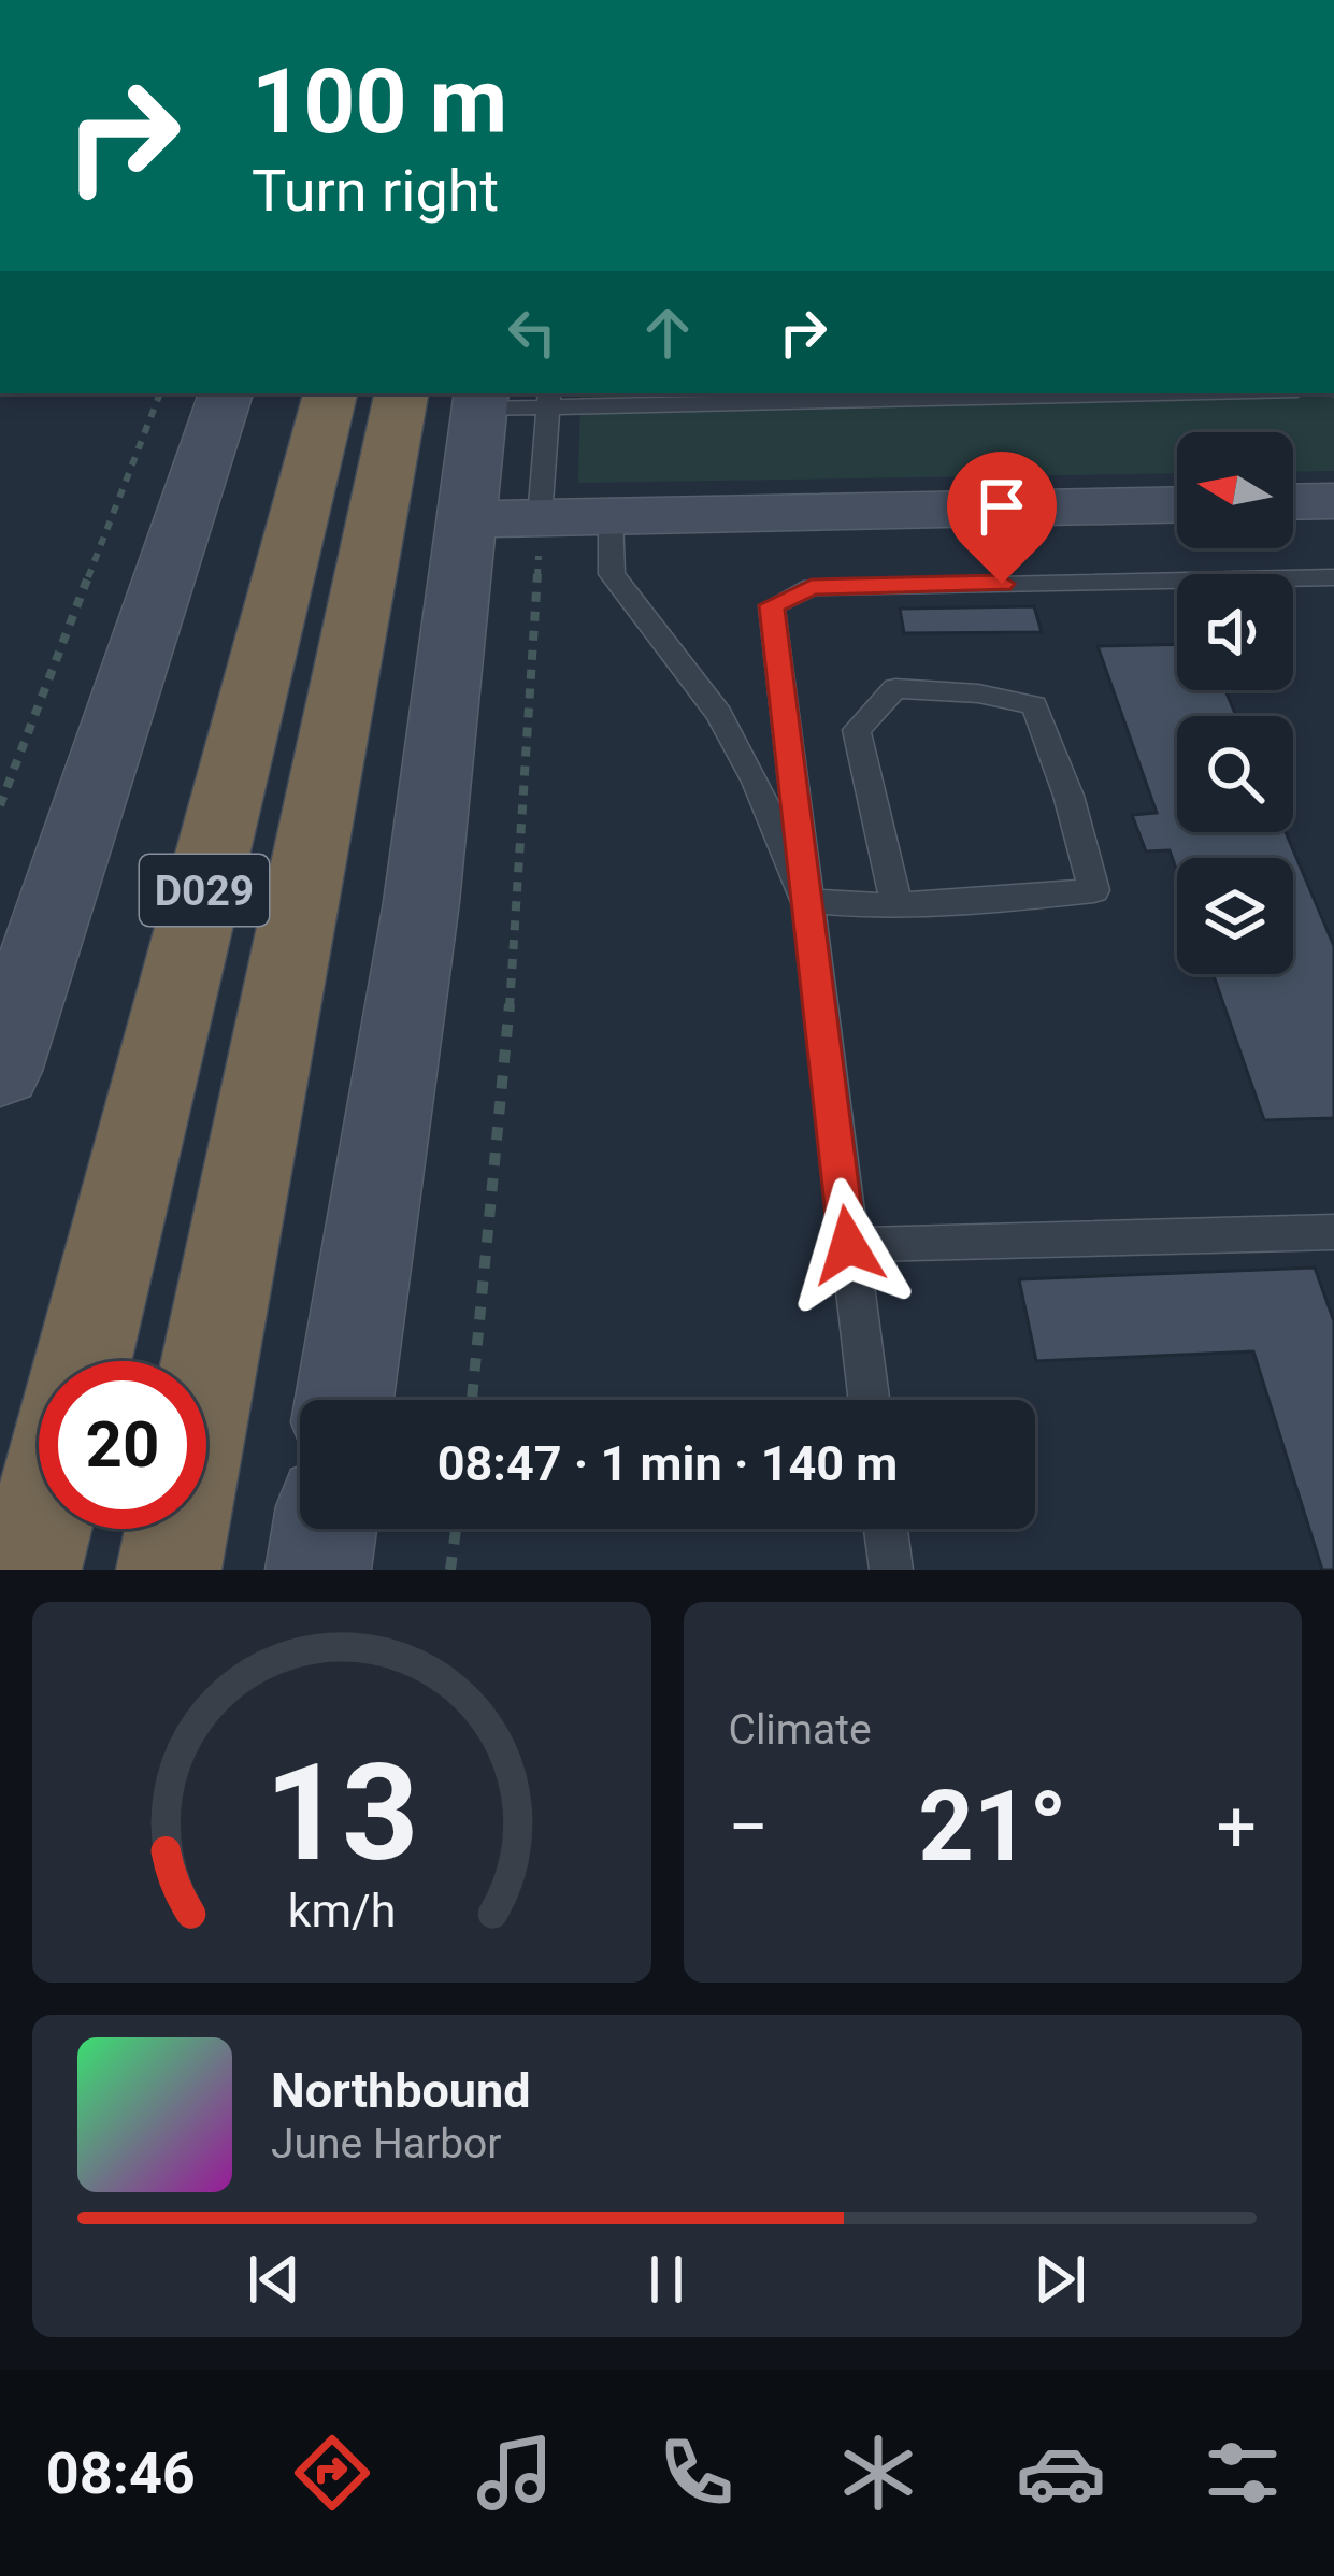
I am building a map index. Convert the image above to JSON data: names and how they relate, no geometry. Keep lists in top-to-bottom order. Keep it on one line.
{"streets":{"highway":["D029"]},"north":"left","page":{"turn":["100 m","Turn right"],"limit":"20","trip":"08:47 · 1 min · 140 m","tile":"Climate","heat":["−","21°","+"],"song":["Northbound","June Harbor"],"tabs":"08:46","gauge":["13","km/h"]}}
